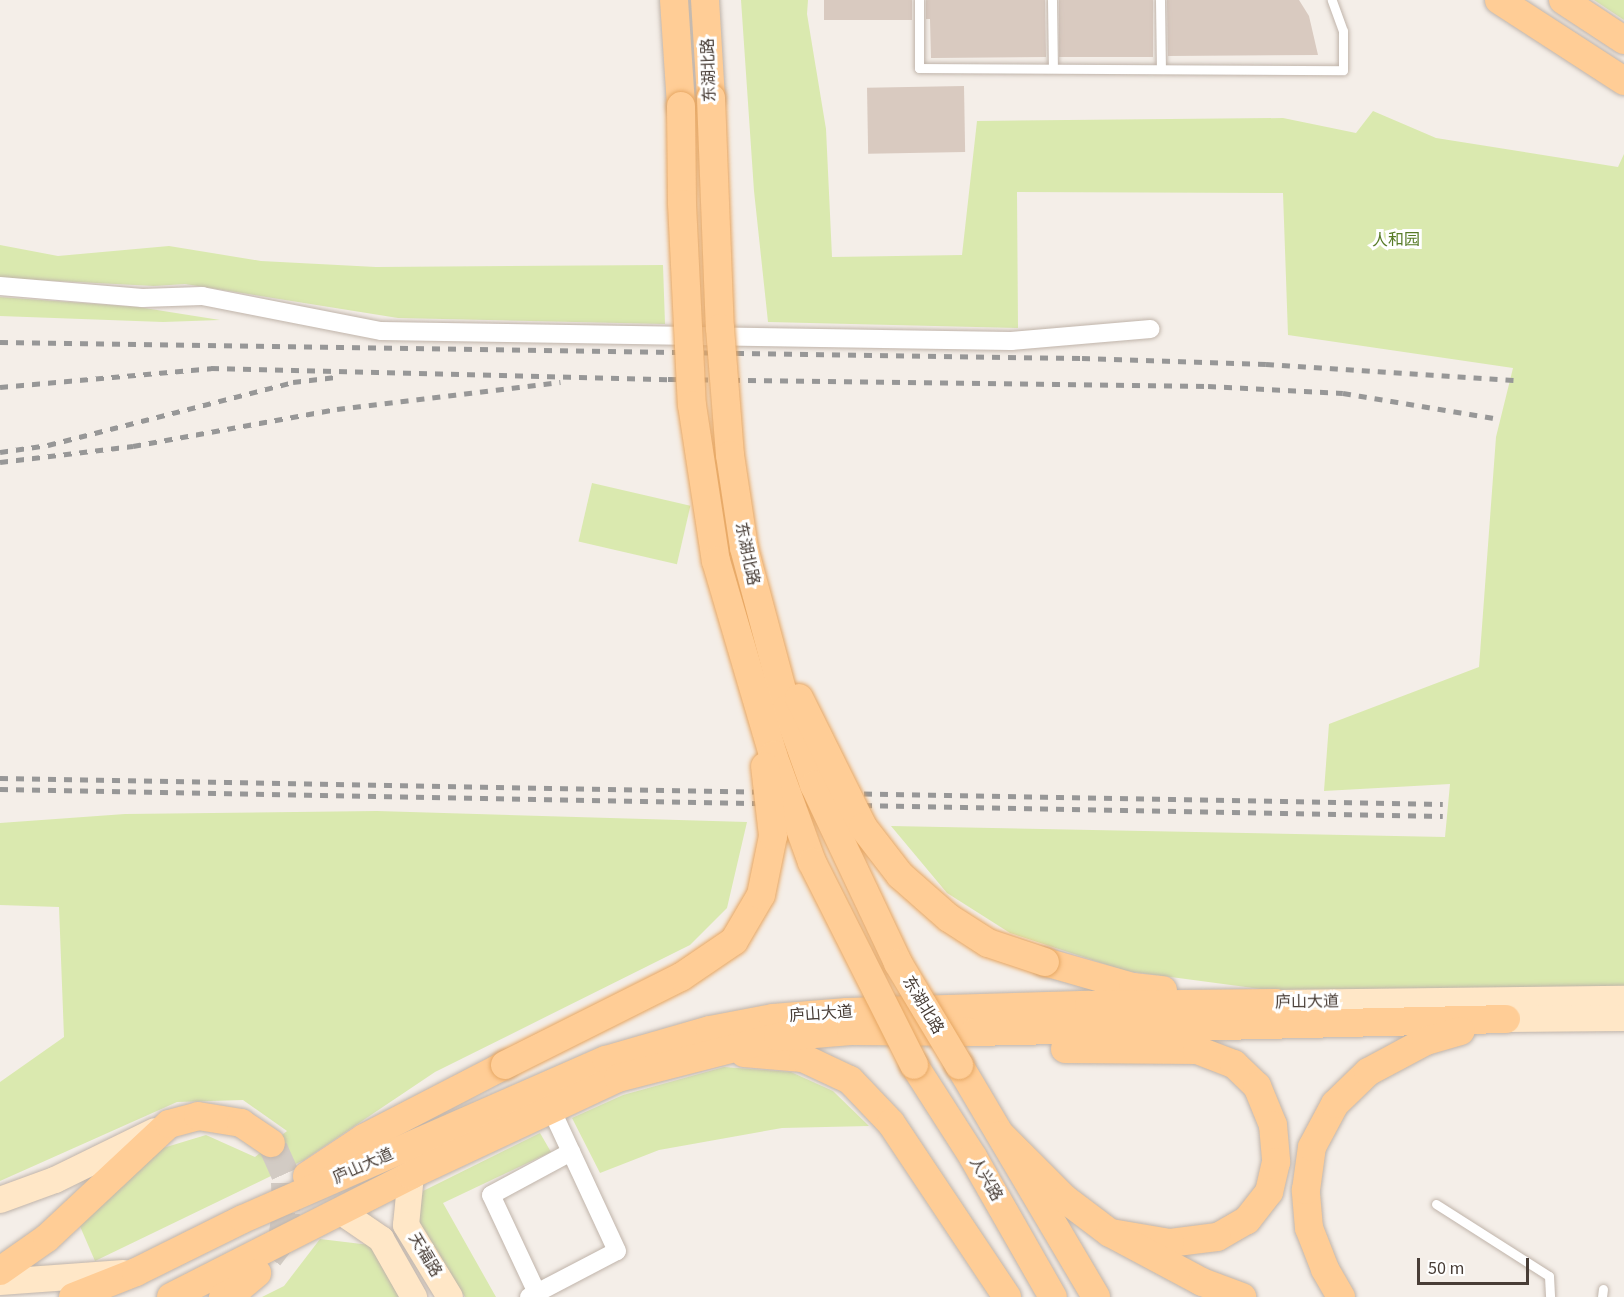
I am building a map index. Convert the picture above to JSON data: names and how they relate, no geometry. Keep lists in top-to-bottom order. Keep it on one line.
{"streets":{"main road":["东湖北路","庐山大道","人兴路"],"street":["天福路"]},"crossings":[["东湖北路","人兴路"],["庐山大道","天福路"]],"parks":["人和园"],"scale_bar":"50 m"}
